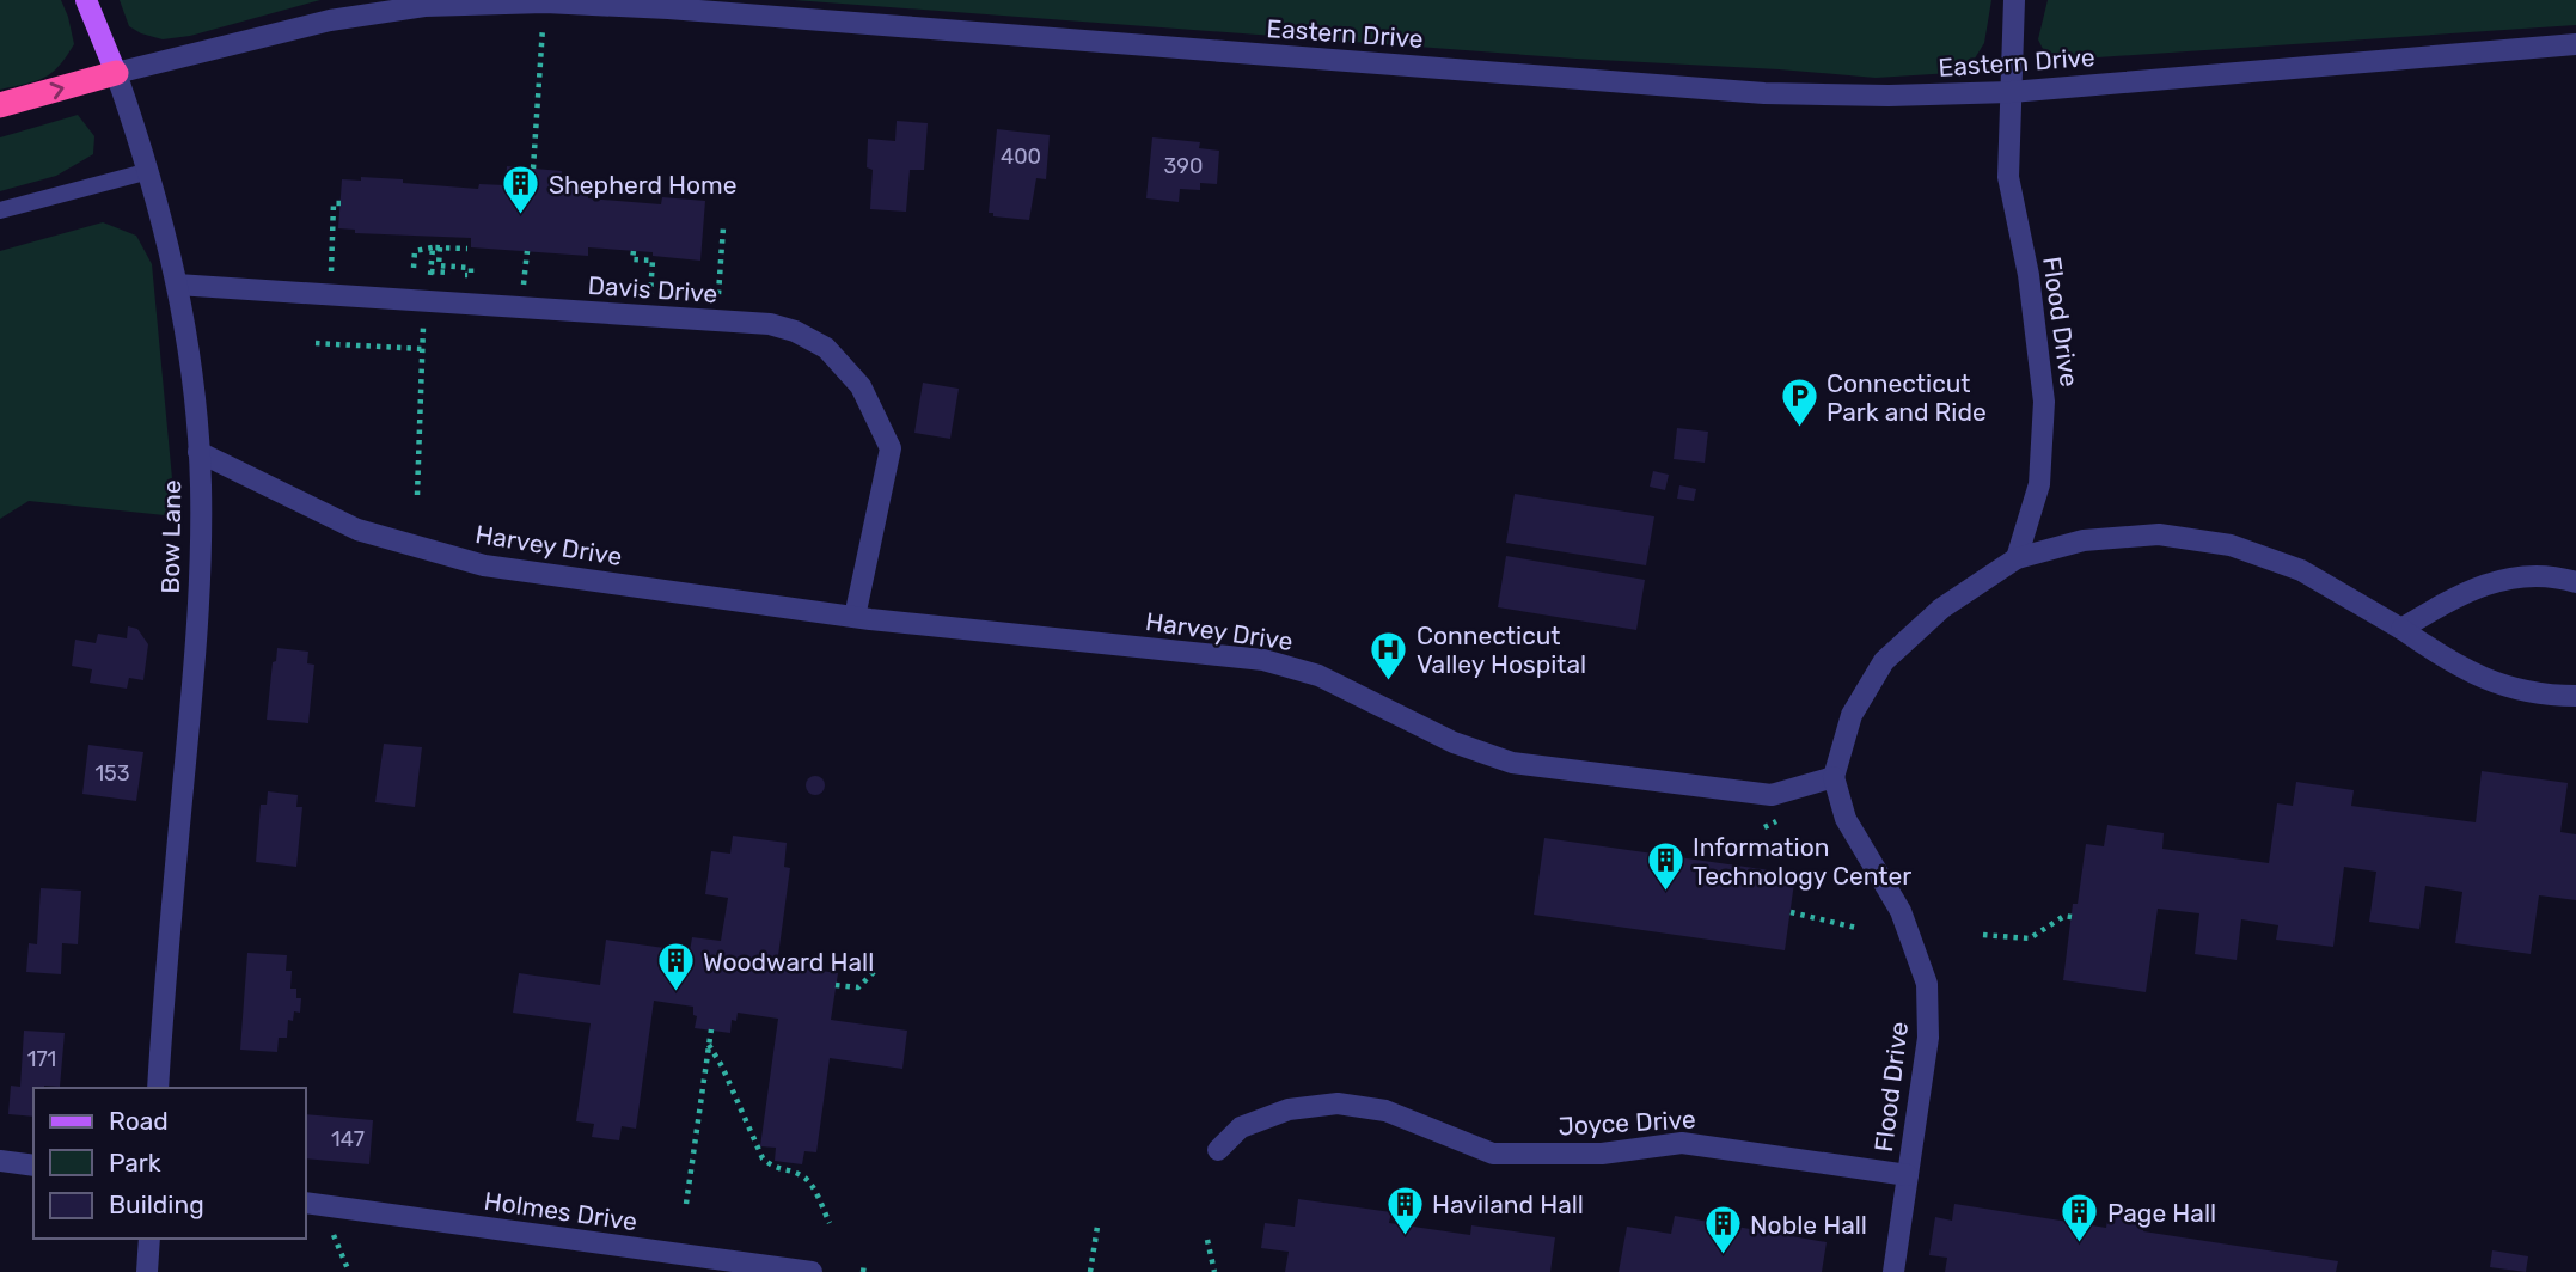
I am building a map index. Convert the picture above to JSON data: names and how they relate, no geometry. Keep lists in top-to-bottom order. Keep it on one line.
{"streets":{"main road":["Bow Lane"],"street":["Eastern Drive","Davis Drive","Flood Drive","Harvey Drive","Joyce Drive","Holmes Drive"]},"crossings":[["Eastern Drive","Flood Drive"],["Eastern Drive","Bow Lane"],["Davis Drive","Bow Lane"],["Davis Drive","Harvey Drive"],["Flood Drive","Harvey Drive"],["Flood Drive","Joyce Drive"],["Bow Lane","Harvey Drive"]],"places":{"building":["Shepherd Home","Information Technology Center","Woodward Hall","Haviland Hall","Page Hall","Noble Hall"],"parking":["Connecticut Park and Ride"],"hospital":["Connecticut Valley Hospital"]},"house_numbers":["400","390","153","171","147"],"legend":["Road","Park","Building"]}
